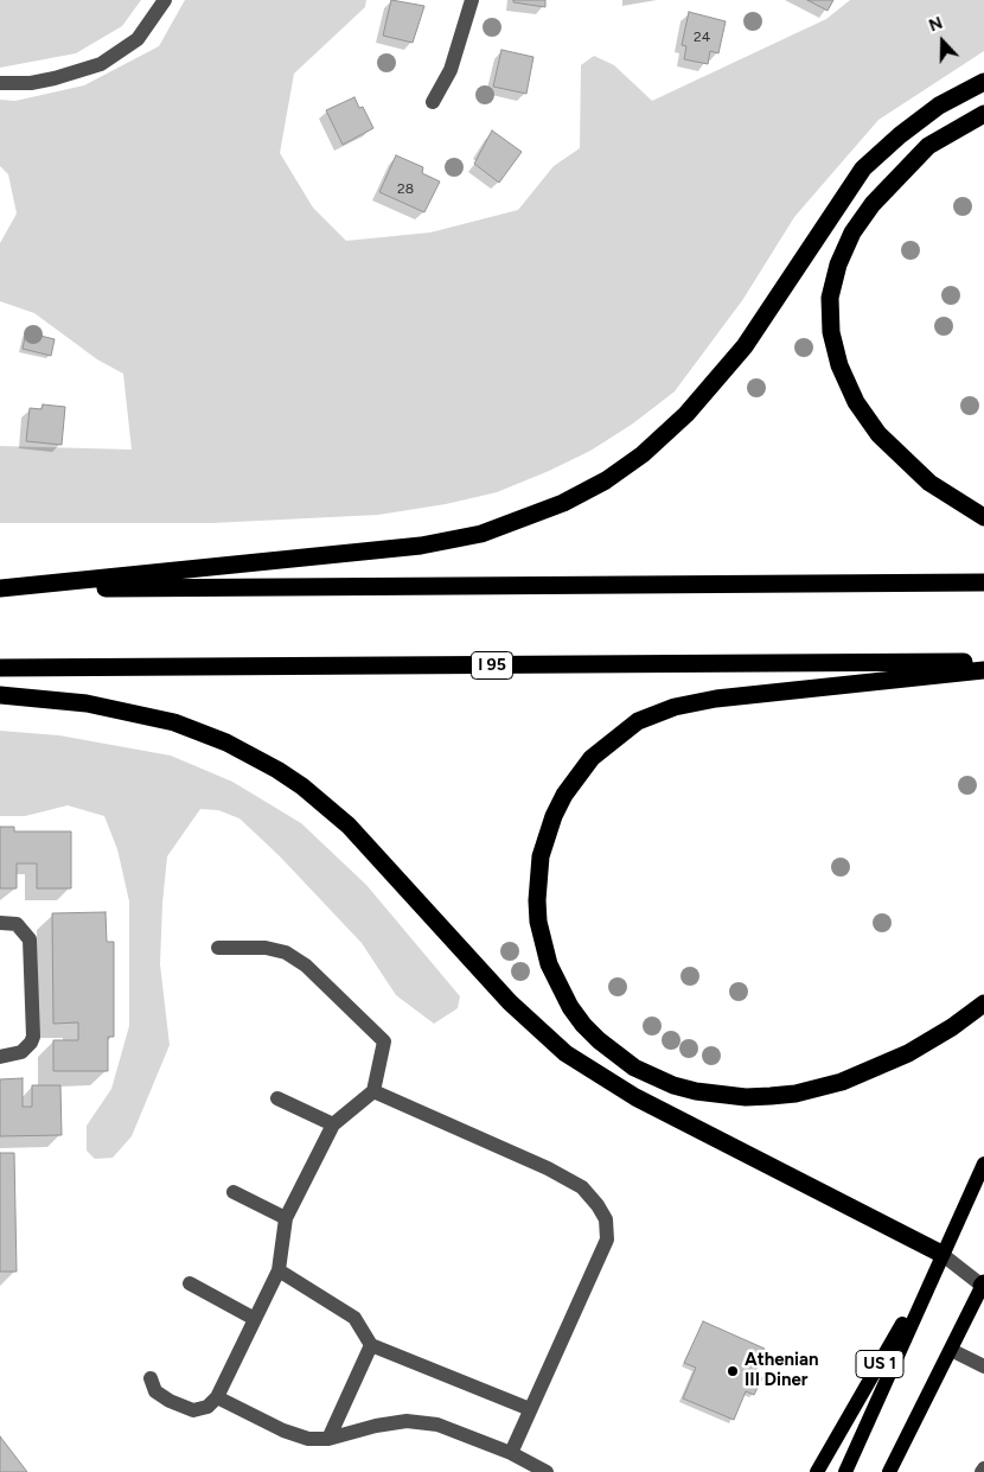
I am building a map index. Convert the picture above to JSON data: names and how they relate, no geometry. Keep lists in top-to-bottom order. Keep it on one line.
{"streets":{"highway":["I 95"],"main road":["US 1"]},"places":["Athenian III Diner"],"house_numbers":["24","28"],"north":"top"}
